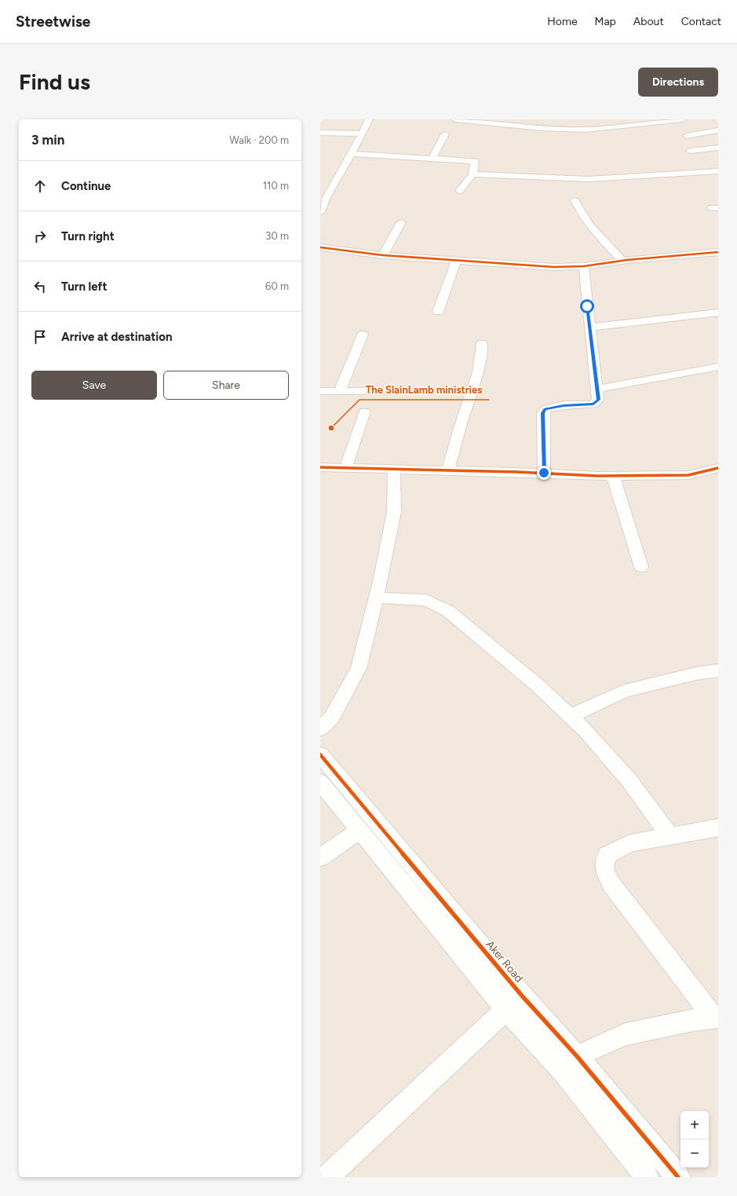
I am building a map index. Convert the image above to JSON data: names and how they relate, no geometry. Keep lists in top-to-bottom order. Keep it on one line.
{"streets":{"street":["Aker Road"]},"places":["The SlainLamb ministries"],"page":{"header":"Streetwise","nav":["Home","Map","About","Contact"],"buttons":["Directions",["Save","Share"]],"title":"Find us","heading":["3 min","Walk · 200 m"],"list":[["Continue","110 m"],["Turn right","30 m"],["Turn left","60 m"],"Arrive at destination"],"map_buttons":["+","−"]}}
